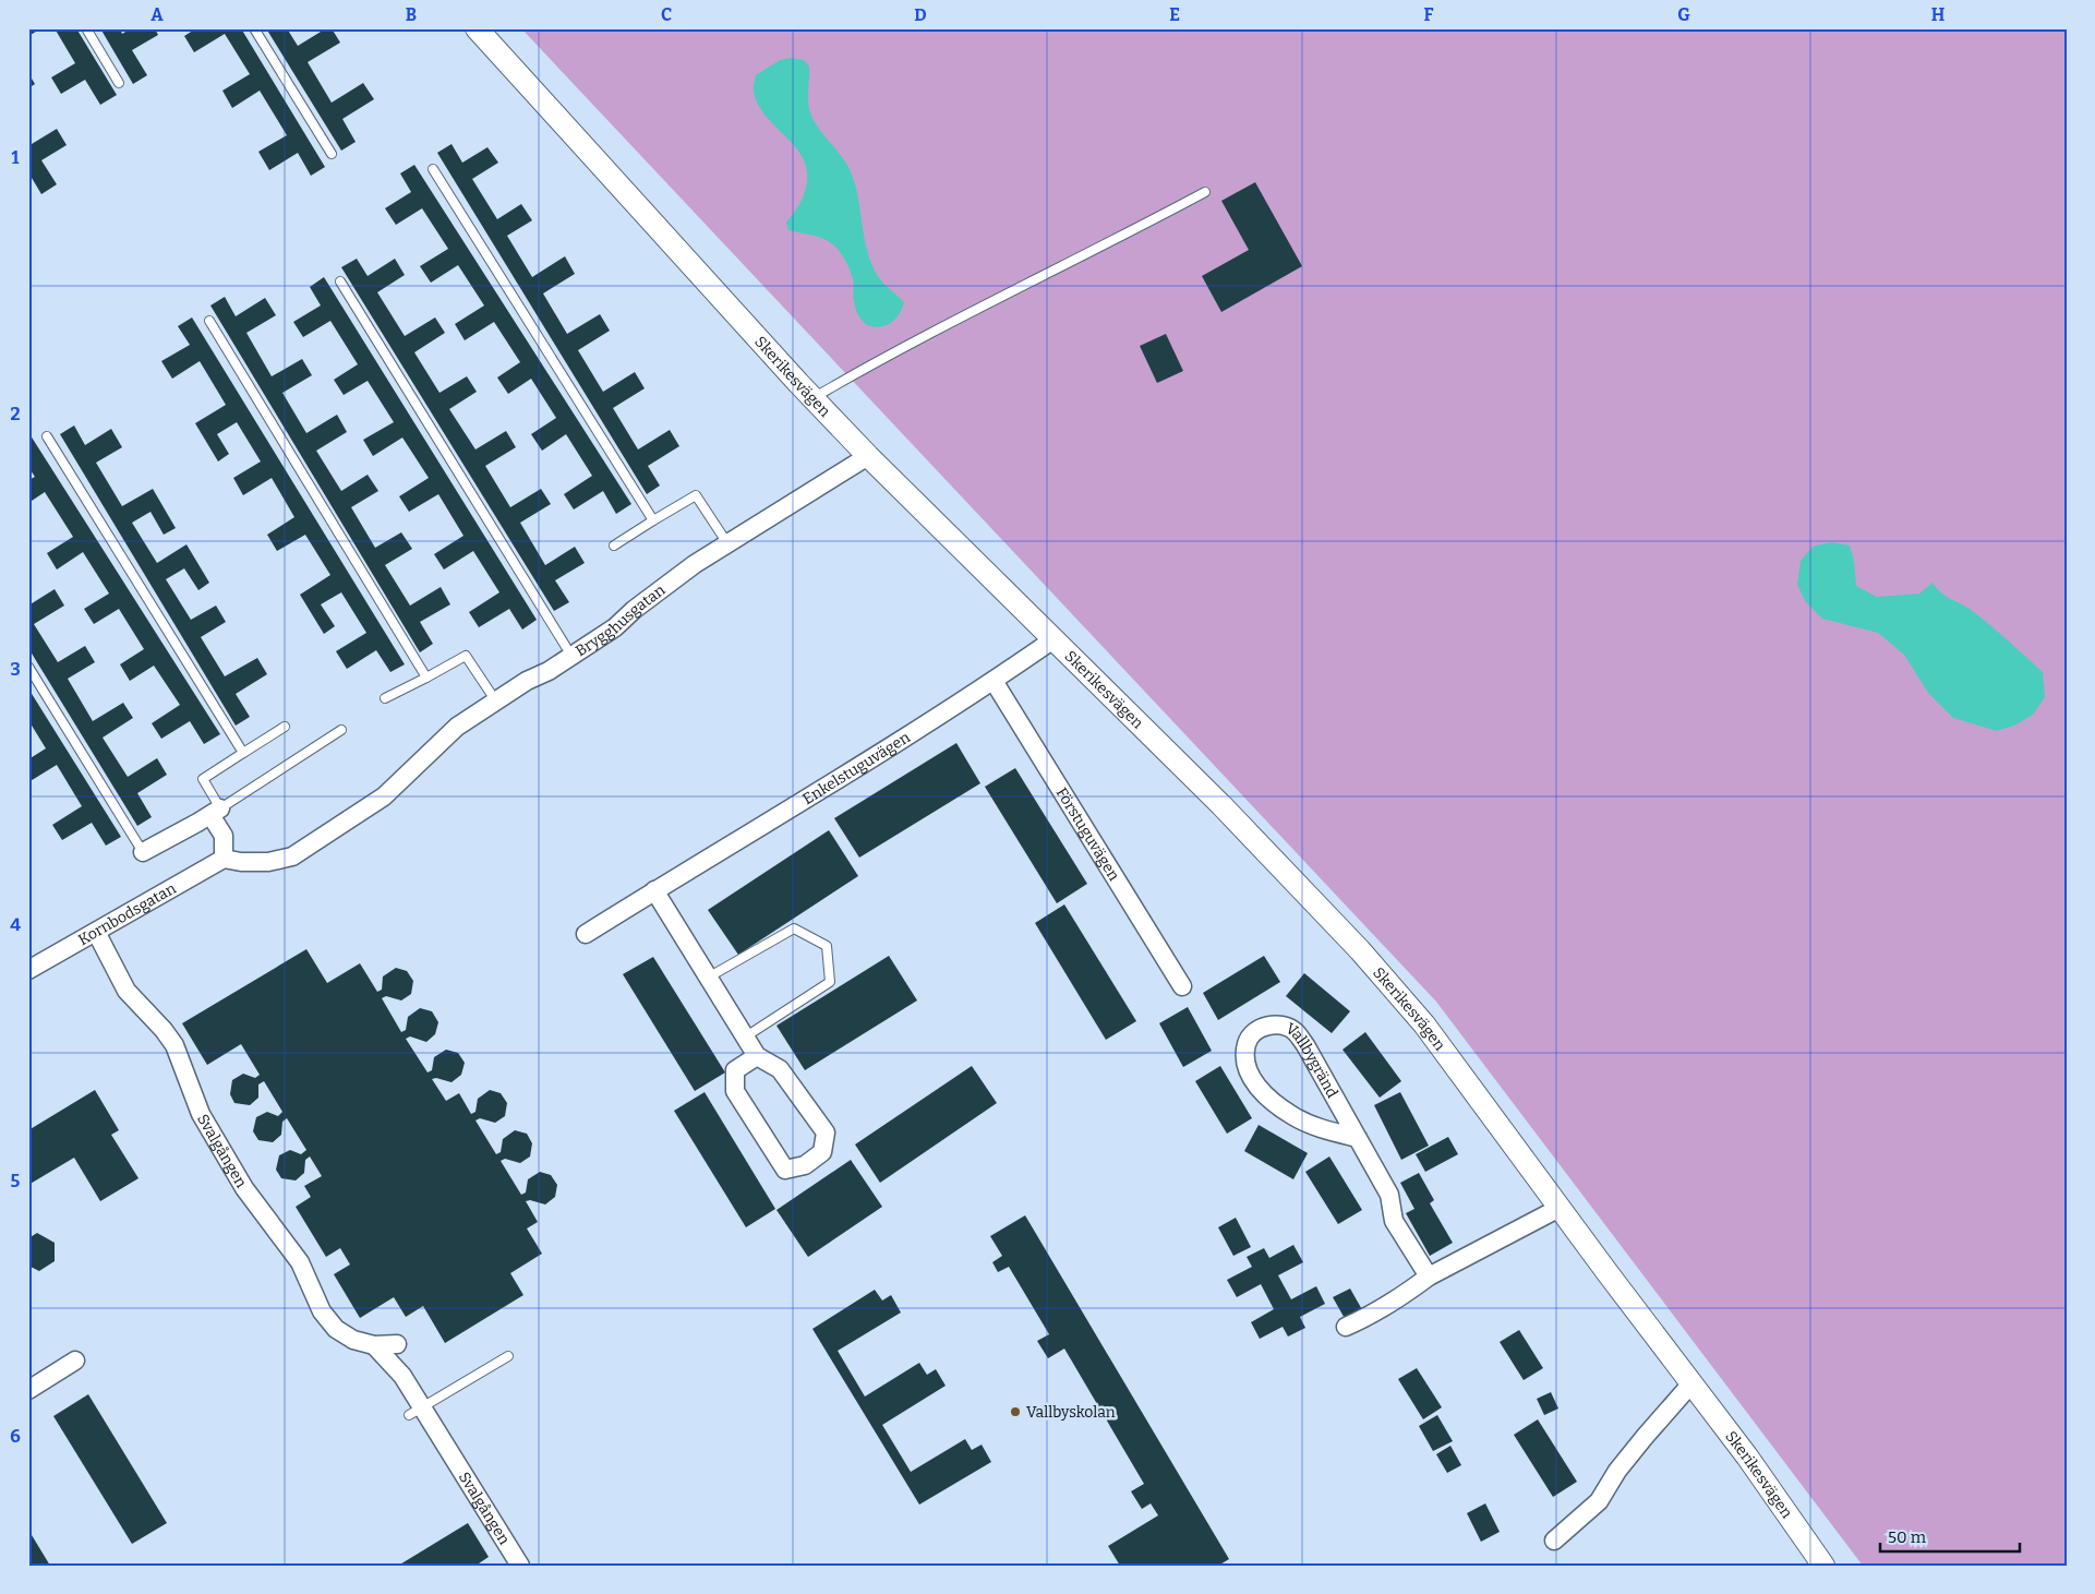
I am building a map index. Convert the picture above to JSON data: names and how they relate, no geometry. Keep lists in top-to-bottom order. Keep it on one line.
{"streets":{"street":["Skerikesvägen","Brygghusgatan","Enkelstuguvägen","Förstuguvägen","Kornbodsgatan","Vallbygränd","Svalgången"]},"crossings":[["Skerikesvägen","Brygghusgatan"],["Skerikesvägen","Enkelstuguvägen"],["Brygghusgatan","Kornbodsgatan"],["Enkelstuguvägen","Förstuguvägen"],["Kornbodsgatan","Svalgången"]],"places":["Vallbyskolan"],"scale_bar":"50 m","grid":{"columns":["A","B","C","D","E","F","G","H"],"rows":["1","2","3","4","5","6"]}}
